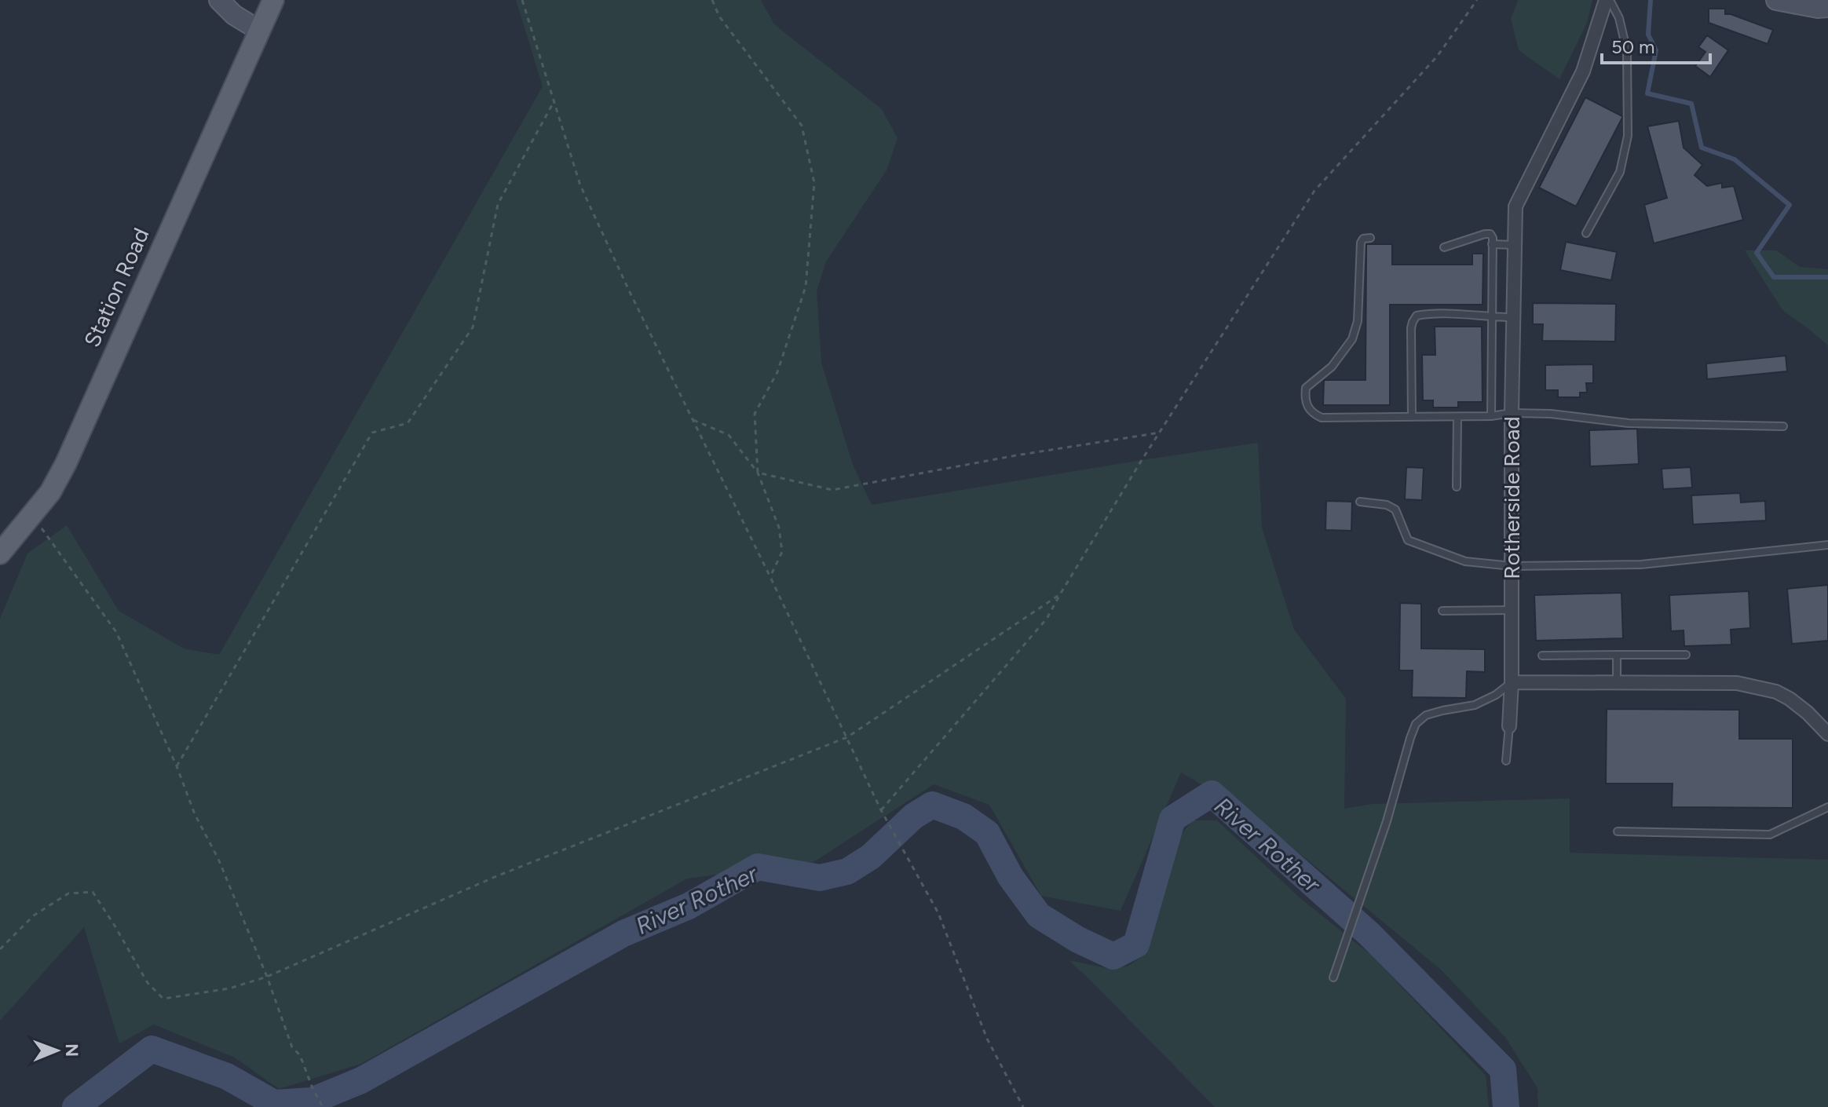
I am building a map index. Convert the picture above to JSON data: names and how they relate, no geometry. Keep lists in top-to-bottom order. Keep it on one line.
{"streets":{"main road":["Station Road"],"street":["Rotherside Road"]},"water":["River Rother"],"scale_bar":"50 m","north":"right"}
